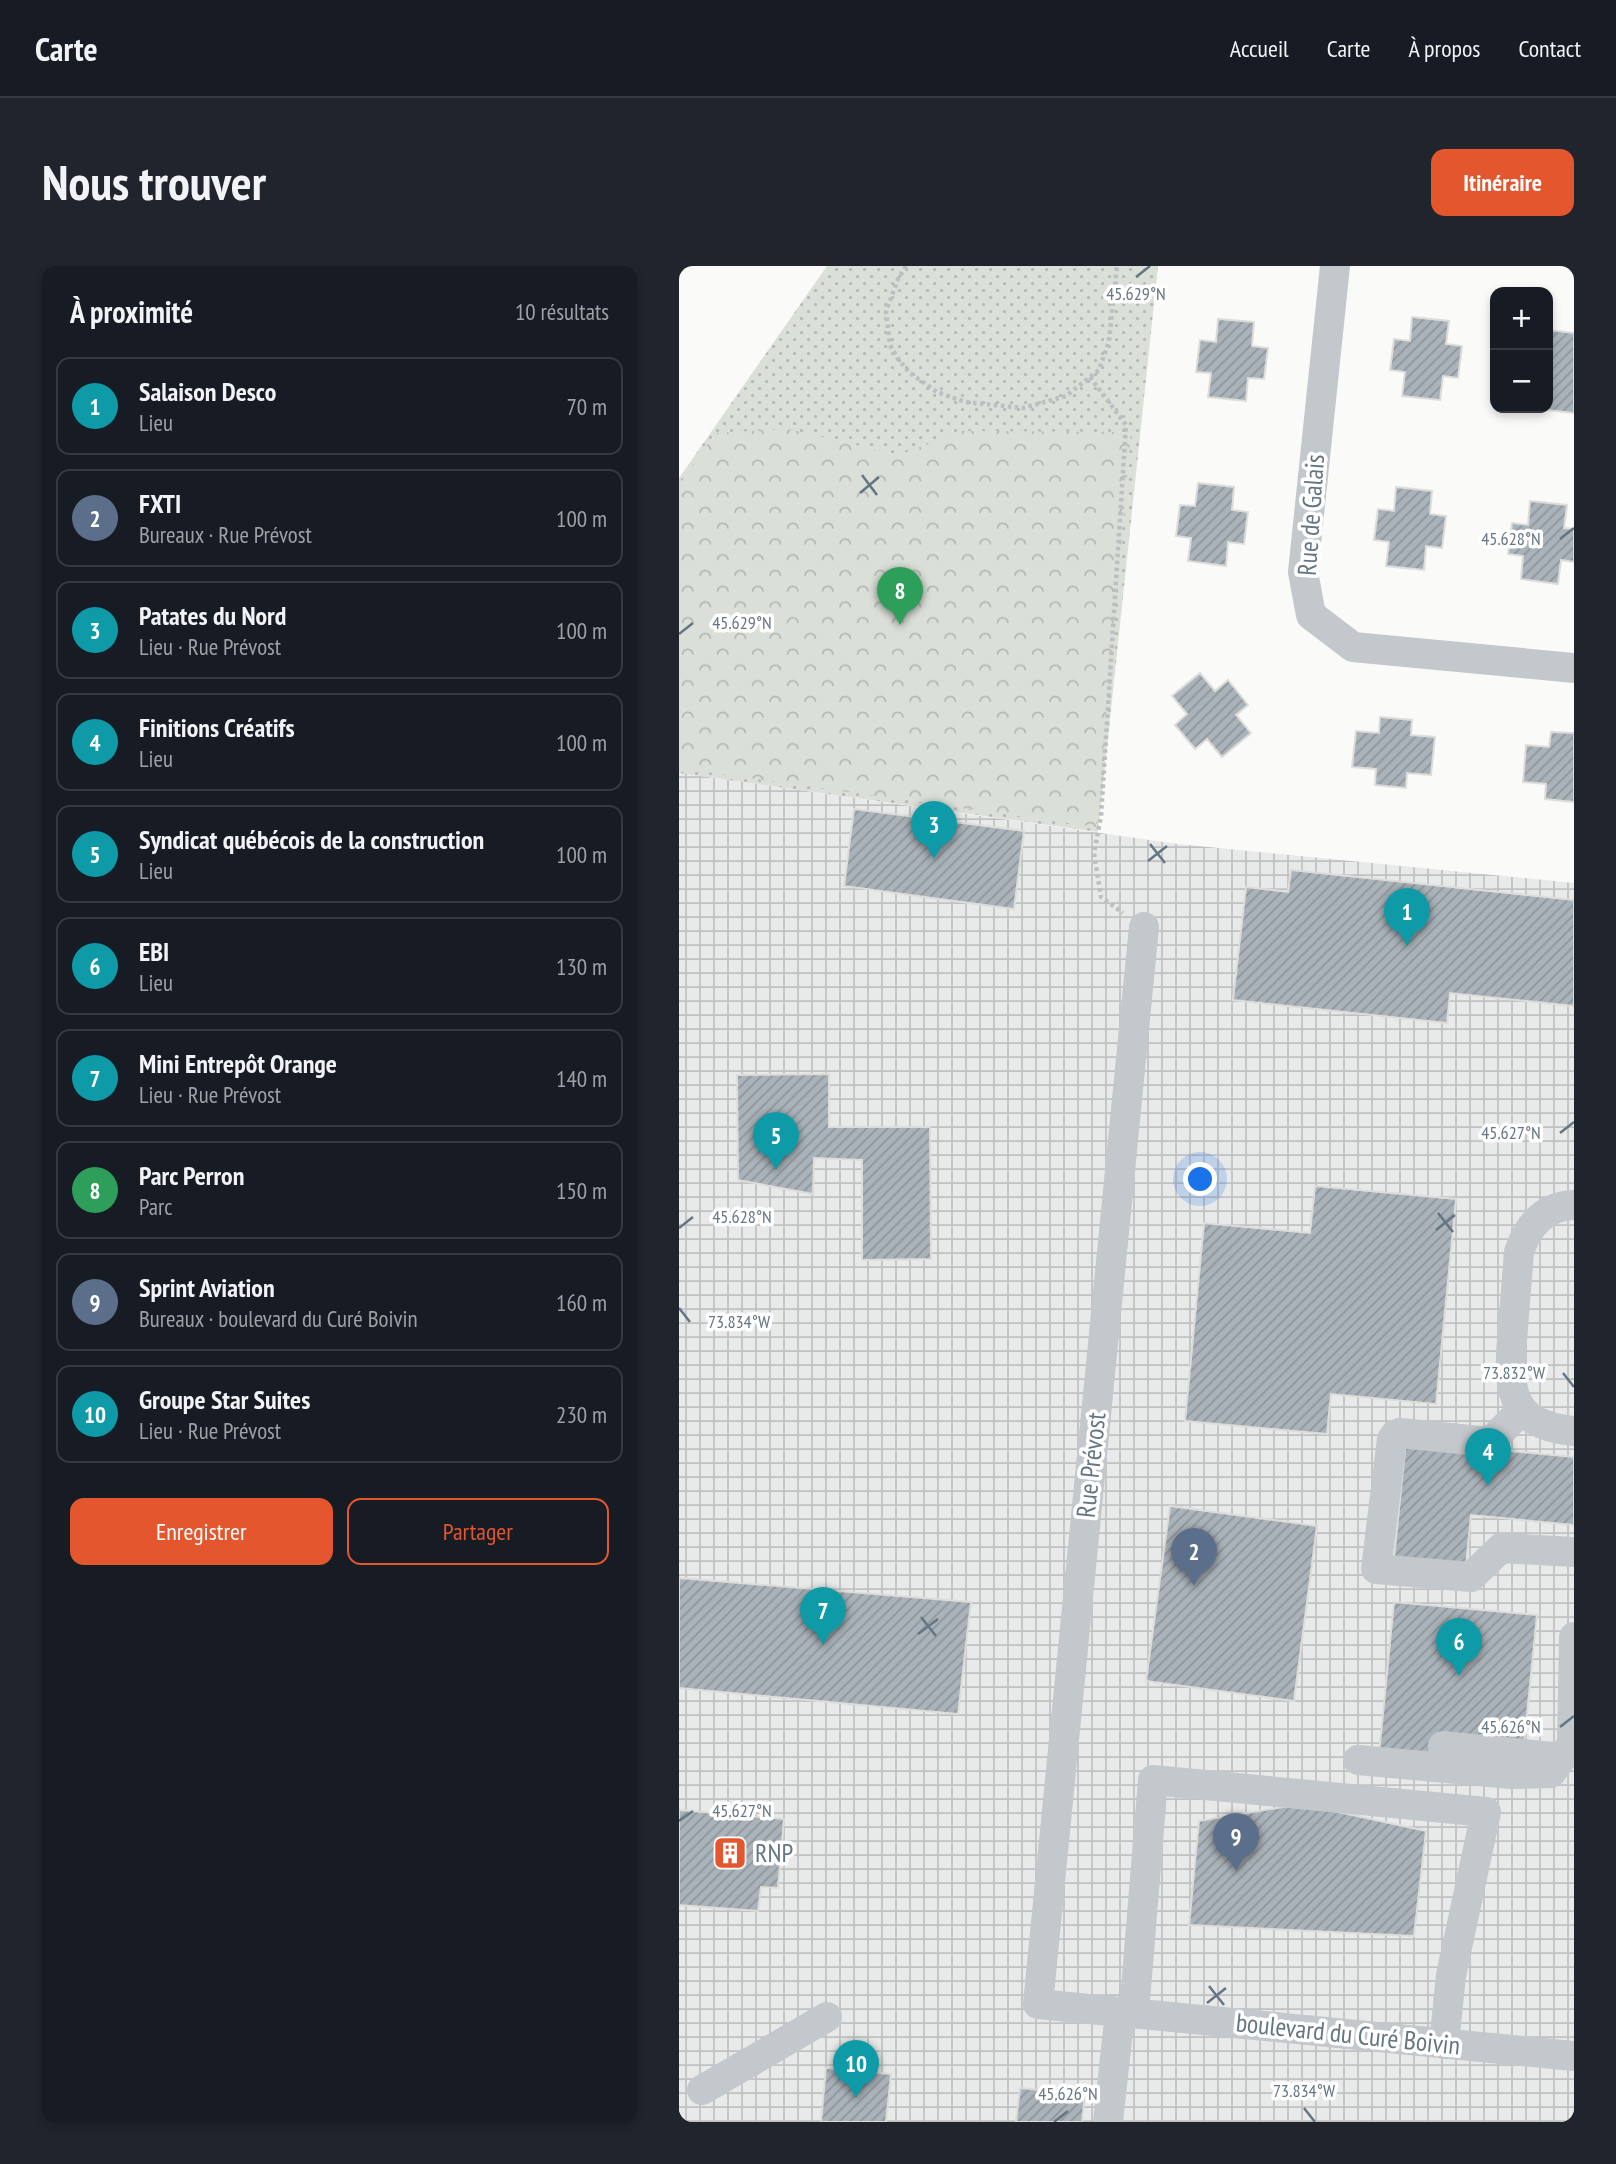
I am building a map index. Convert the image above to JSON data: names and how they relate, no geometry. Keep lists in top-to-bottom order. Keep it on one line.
{"streets":{"street":["Rue de Galais","Rue Prévost","boulevard du Curé Boivin"]},"crossings":[["Rue Prévost","boulevard du Curé Boivin"]],"places":{"building":["RNP"]},"page":{"header":"Carte","nav":["Accueil","Carte","À propos","Contact"],"buttons":["Itinéraire",["Enregistrer","Partager"]],"title":"Nous trouver","heading":["À proximité","10 résultats"],"map_buttons":["+","−"],"list":[{"mark":"1","name":"Salaison Desco","note":"Lieu","value":"70 m"},{"mark":"2","name":"FXTI","note":"Bureaux · Rue Prévost","value":"100 m"},{"mark":"3","name":"Patates du Nord","note":"Lieu · Rue Prévost","value":"100 m"},{"mark":"4","name":"Finitions Créatifs","note":"Lieu","value":"100 m"},{"mark":"5","name":"Syndicat québécois de la construction","note":"Lieu","value":"100 m"},{"mark":"6","name":"EBI","note":"Lieu","value":"130 m"},{"mark":"7","name":"Mini Entrepôt Orange","note":"Lieu · Rue Prévost","value":"140 m"},{"mark":"8","name":"Parc Perron","note":"Parc","value":"150 m"},{"mark":"9","name":"Sprint Aviation","note":"Bureaux · boulevard du Curé Boivin","value":"160 m"},{"mark":"10","name":"Groupe Star Suites","note":"Lieu · Rue Prévost","value":"230 m"}],"pins":["8","3","1","5","4","2","7","6","9","10"]},"coordinates":["45.629°N","45.628°N","45.627°N","73.834°W","73.832°W","45.626°N"]}
